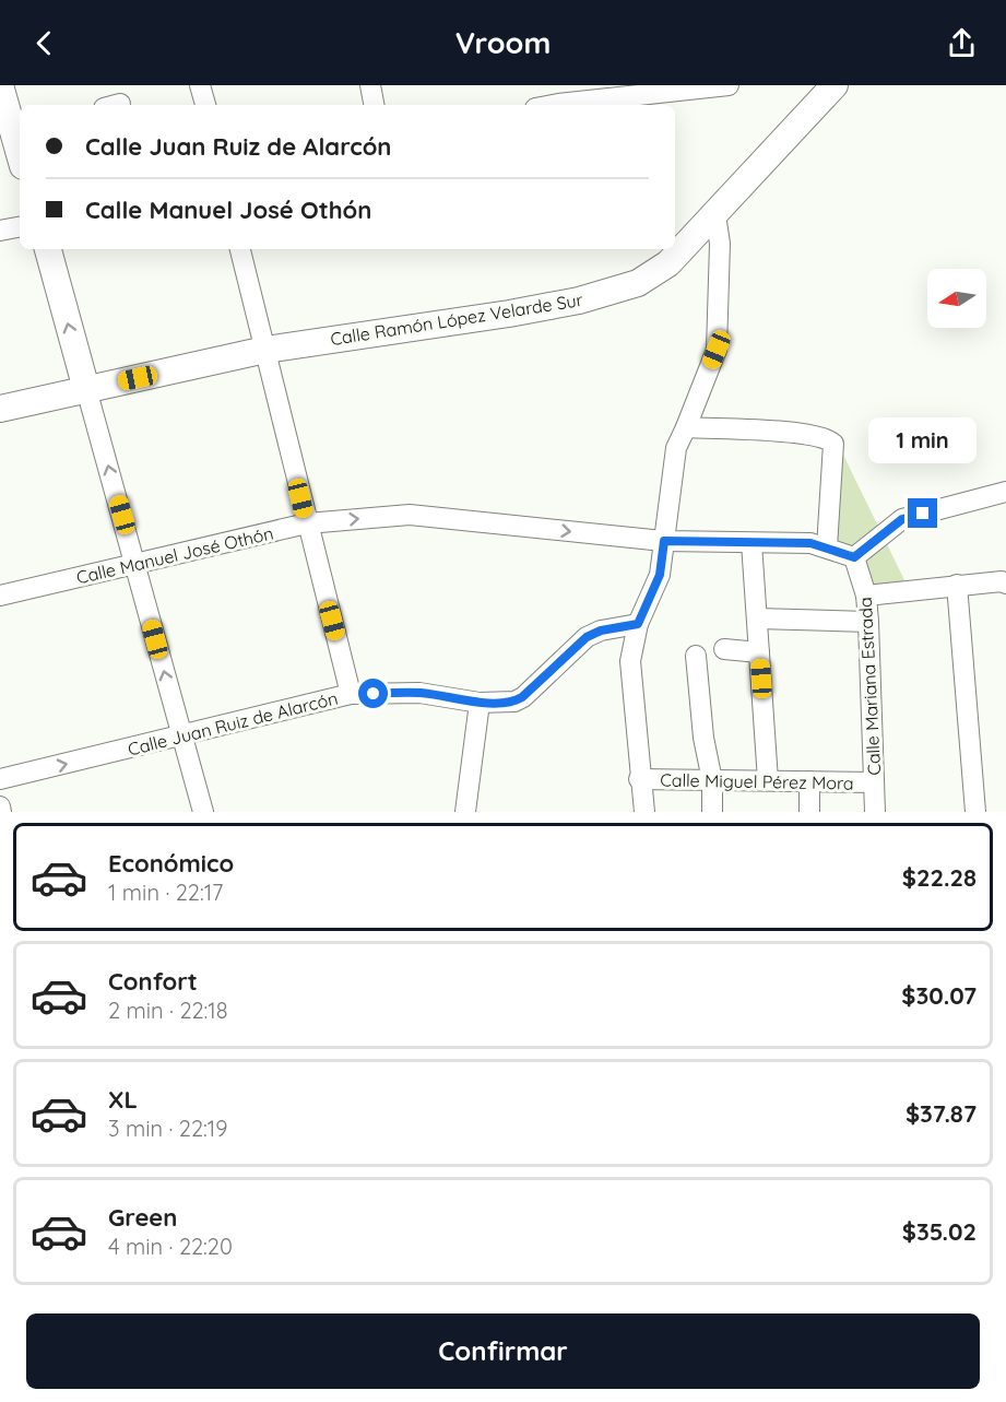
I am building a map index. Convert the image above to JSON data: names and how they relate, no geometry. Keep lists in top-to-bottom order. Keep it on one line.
{"streets":{"street":["Calle Ramón López Velarde Sur","Calle Manuel José Othón","Calle Mariana Estrada","Calle Juan Ruiz de Alarcón","Calle Miguel Pérez Mora"]},"crossings":[["Calle Mariana Estrada","Calle Miguel Pérez Mora"]],"one_way":["Calle Manuel José Othón"],"north":"left","page":{"header":"Vroom","banner":["Calle Juan Ruiz de Alarcón","Calle Manuel José Othón"],"bubble":"1 min","list":[{"name":"Económico","note":"1 min · 22:17","value":"$22.28"},{"name":"Confort","note":"2 min · 22:18","value":"$30.07"},{"name":"XL","note":"3 min · 22:19","value":"$37.87"},{"name":"Green","note":"4 min · 22:20","value":"$35.02"}],"buttons":"Confirmar"}}
